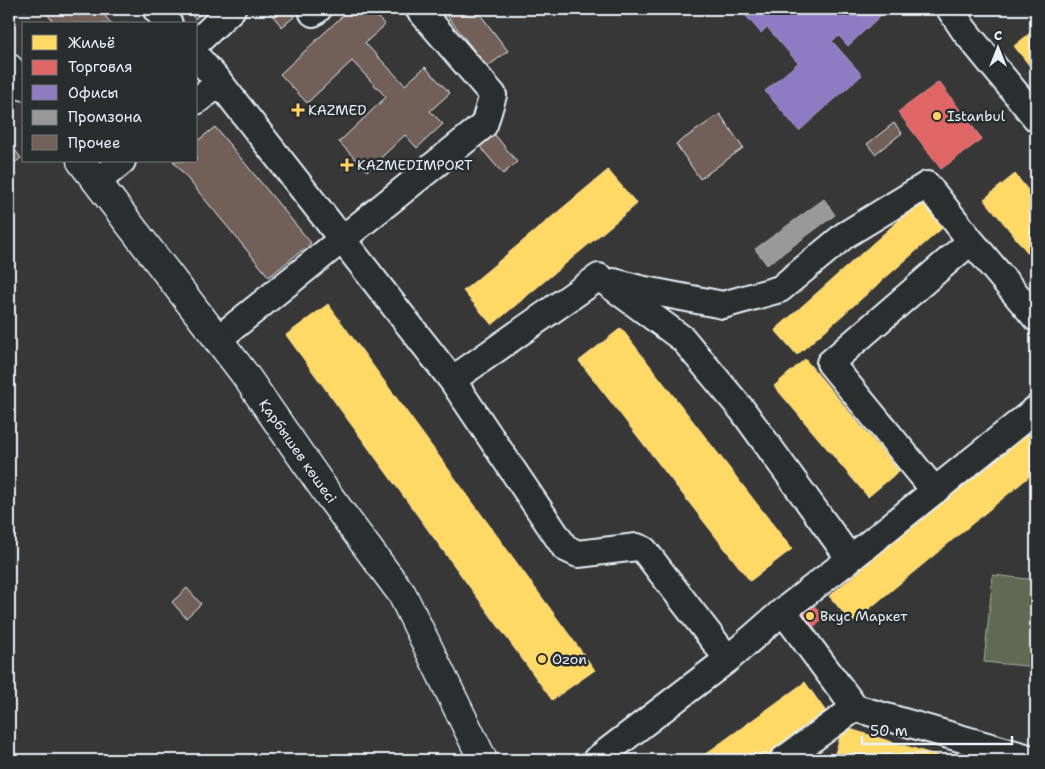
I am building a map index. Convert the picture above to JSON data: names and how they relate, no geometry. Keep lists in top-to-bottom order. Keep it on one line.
{"streets":{"main road":["Қарбышев көшесі"]},"places":{"health":["KAZMED","KAZMEDIMPORT"],"other":["Istanbul","Вкус Маркет","Ozon"]},"legend":["Жильё","Торговля","Офисы","Промзона","Прочее"],"scale_bar":"50 m","north":"top"}
